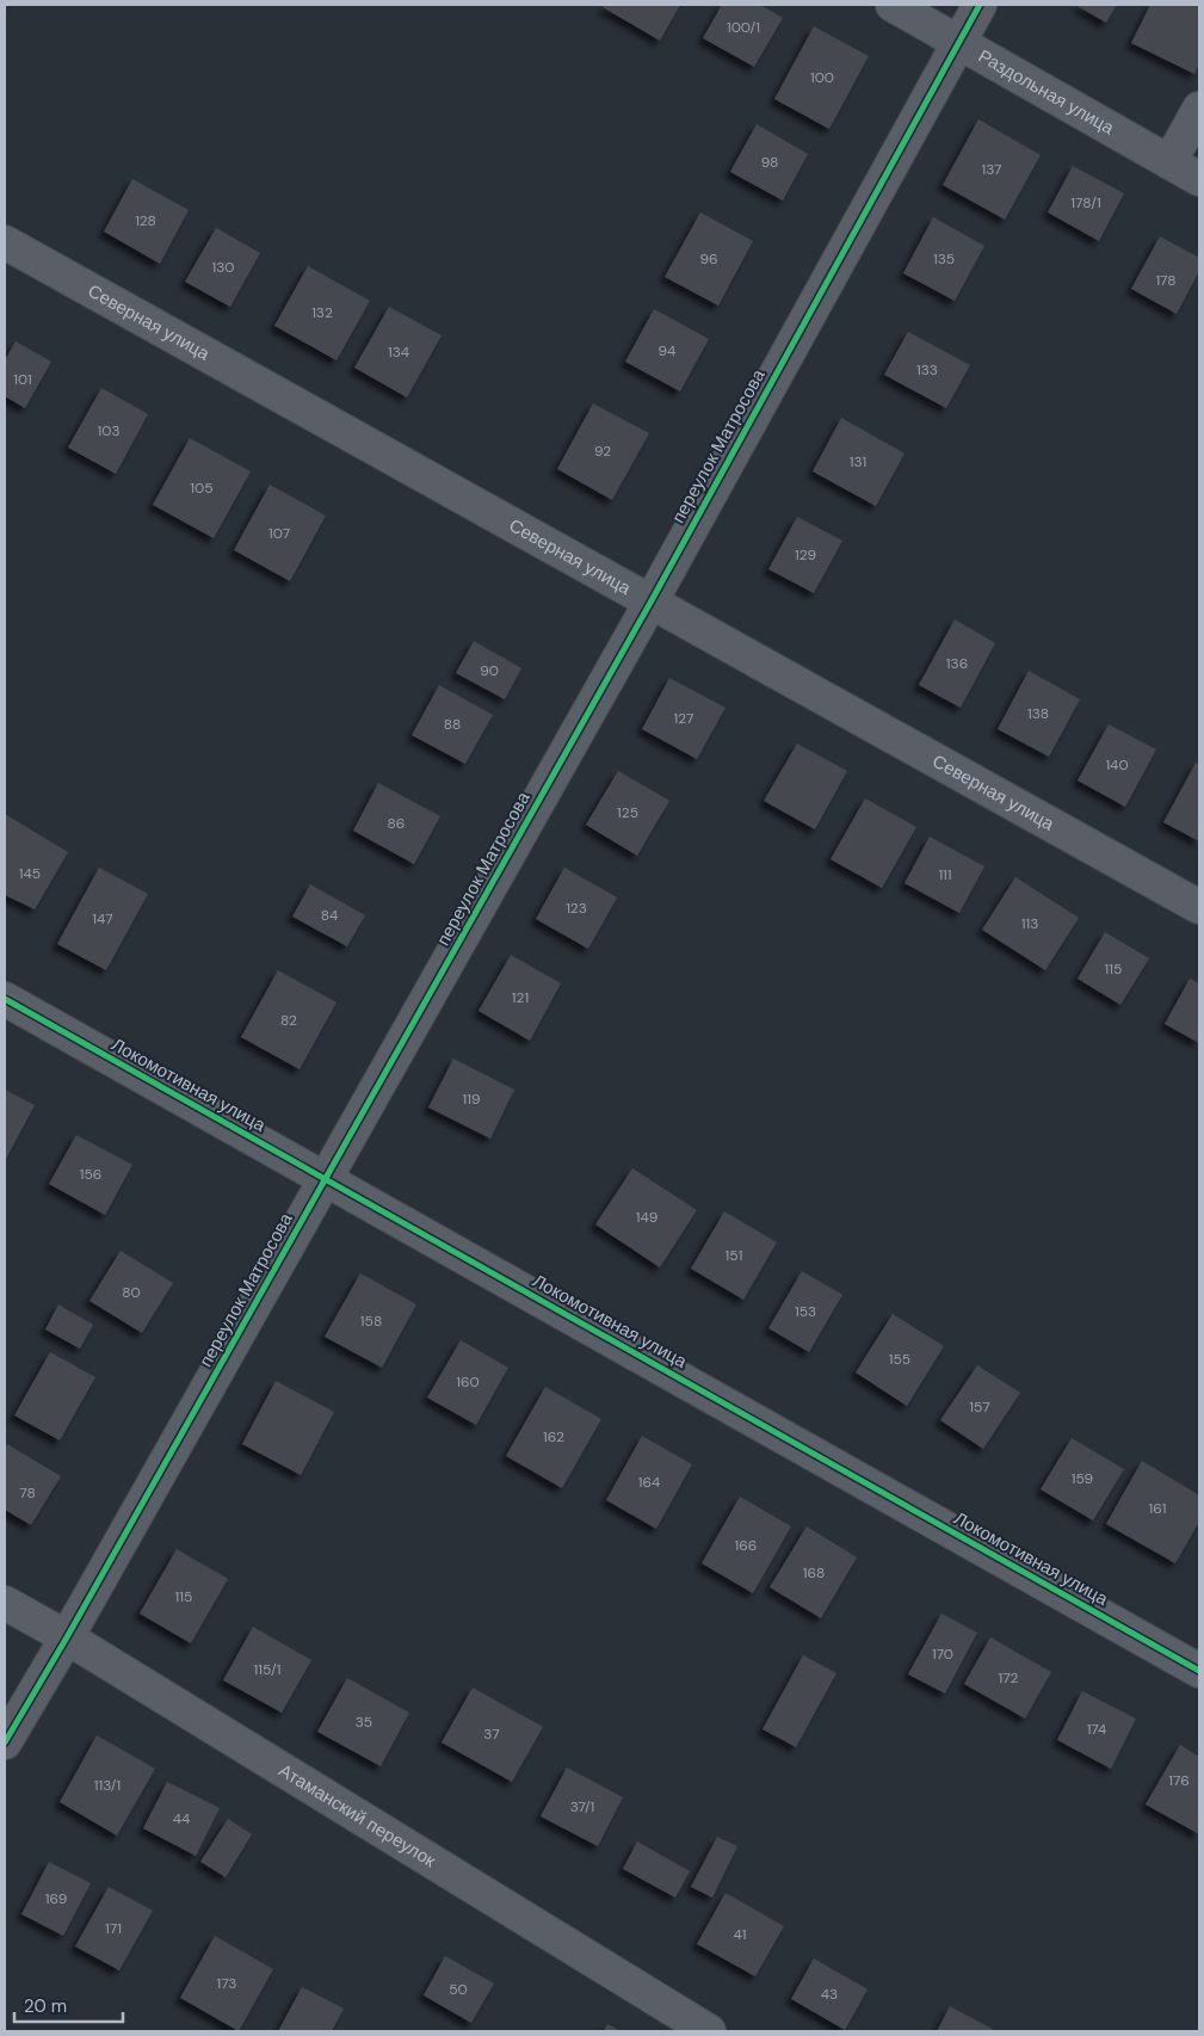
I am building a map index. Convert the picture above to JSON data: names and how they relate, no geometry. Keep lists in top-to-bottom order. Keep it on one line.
{"streets":{"street":["Раздольная улица","Северная улица","переулок Матросова","Локомотивная улица","Атаманский переулок"]},"crossings":[["Раздольная улица","переулок Матросова"],["Северная улица","переулок Матросова"],["переулок Матросова","Локомотивная улица"],["переулок Матросова","Атаманский переулок"]],"house_numbers":["100/1","100","98","137","178/1","128","96","135","130","178","132","94","134","133","101","103","92","131","105","107","129","136","90","138","127","88","140","125","86","145","111","123","84","147","113","115","121","82","119","156","149","151","80","153","158","155","160","157","162","159","164","78","161","166","168","115","170","115/1","172","35","174","37","176","113/1","37/1","44","169","171","41","173","50","43"],"scale_bar":"20 m"}
